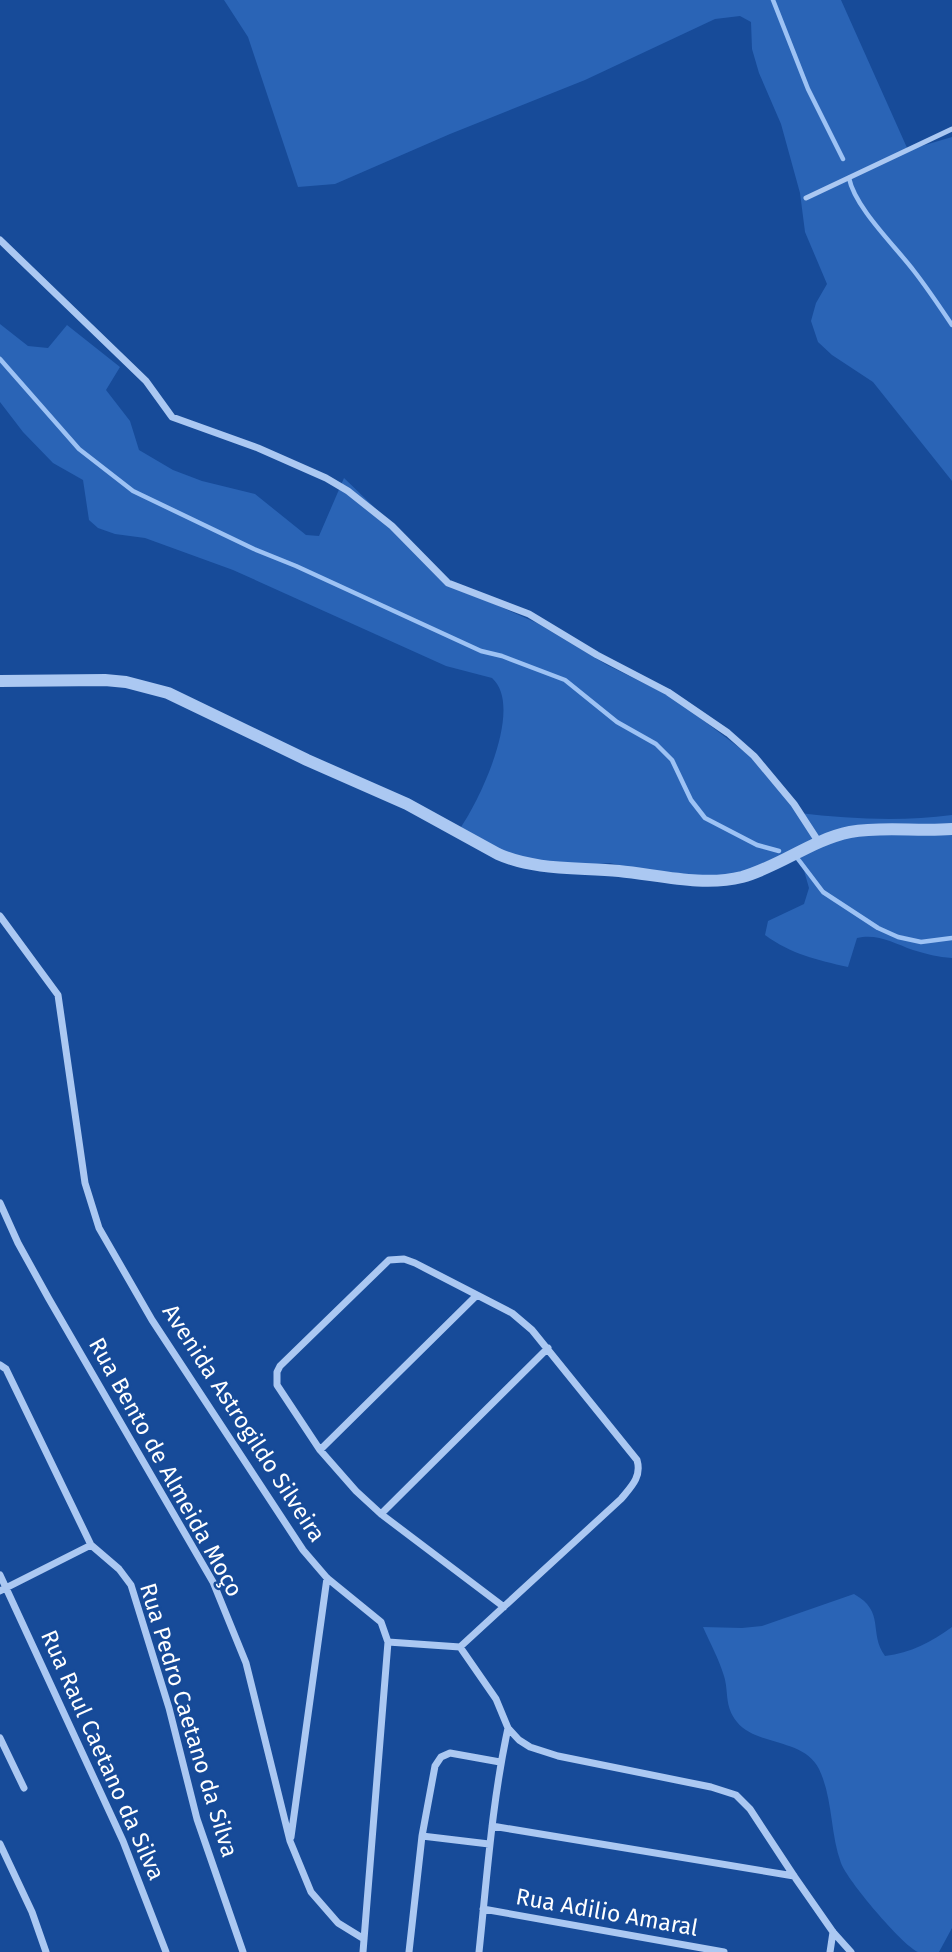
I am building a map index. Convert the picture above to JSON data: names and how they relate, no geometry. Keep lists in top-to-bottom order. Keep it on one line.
{"streets":{"street":["Avenida Astrogildo Silveira","Rua Bento de Almeida Moço","Rua Pedro Caetano da Silva","Rua Raul Caetano da Silva","Rua Adilio Amaral"]}}
